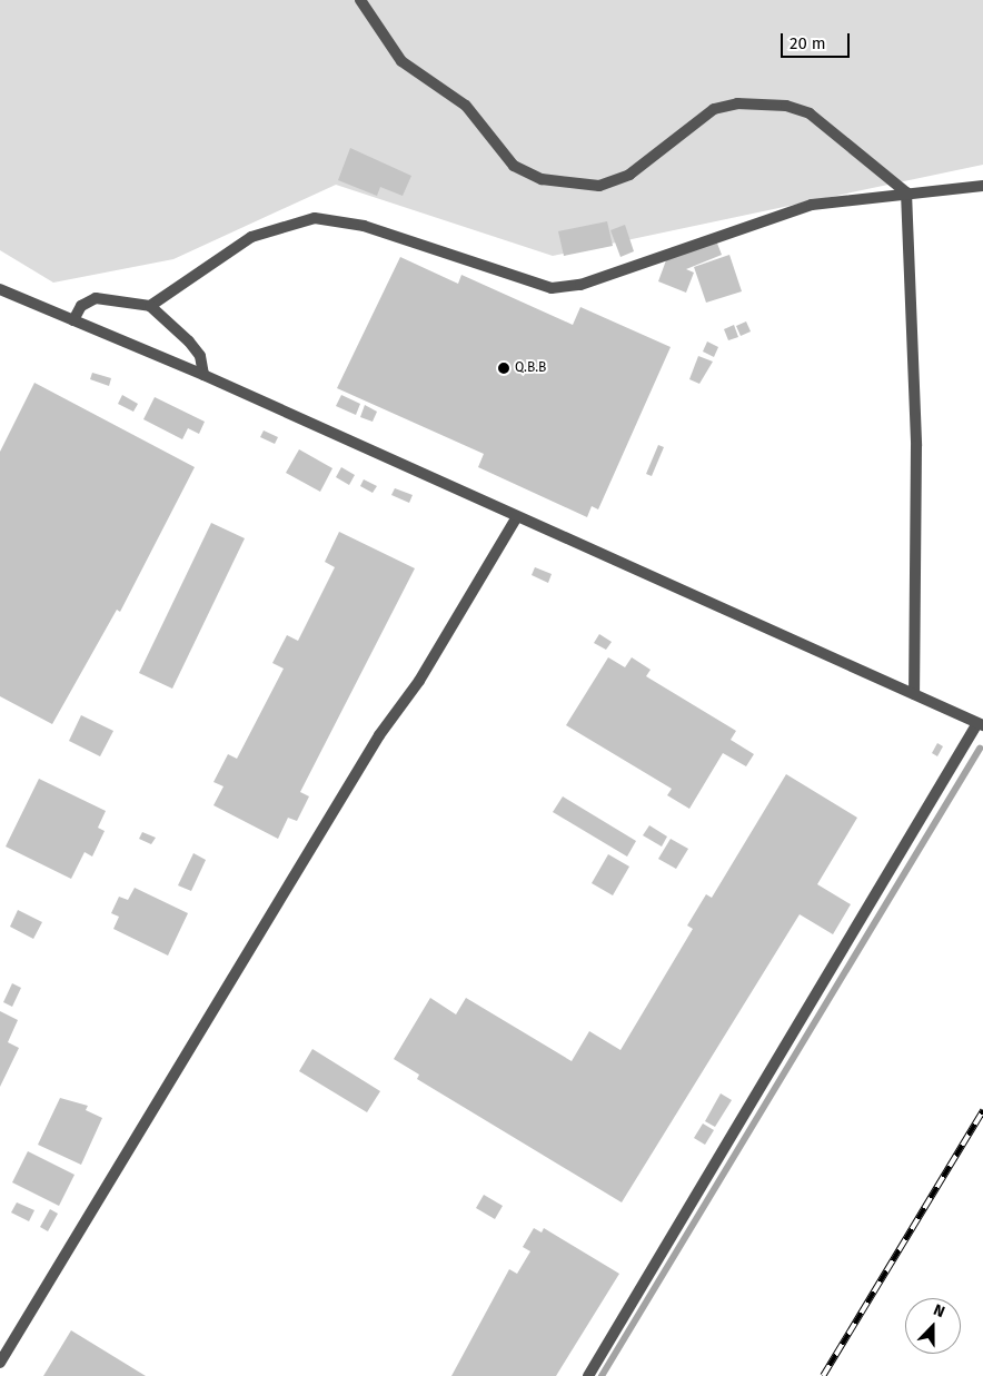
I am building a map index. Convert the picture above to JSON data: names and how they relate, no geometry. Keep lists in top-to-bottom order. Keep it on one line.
{"places":["Q.B.B"],"scale_bar":"20 m","north":"top"}
